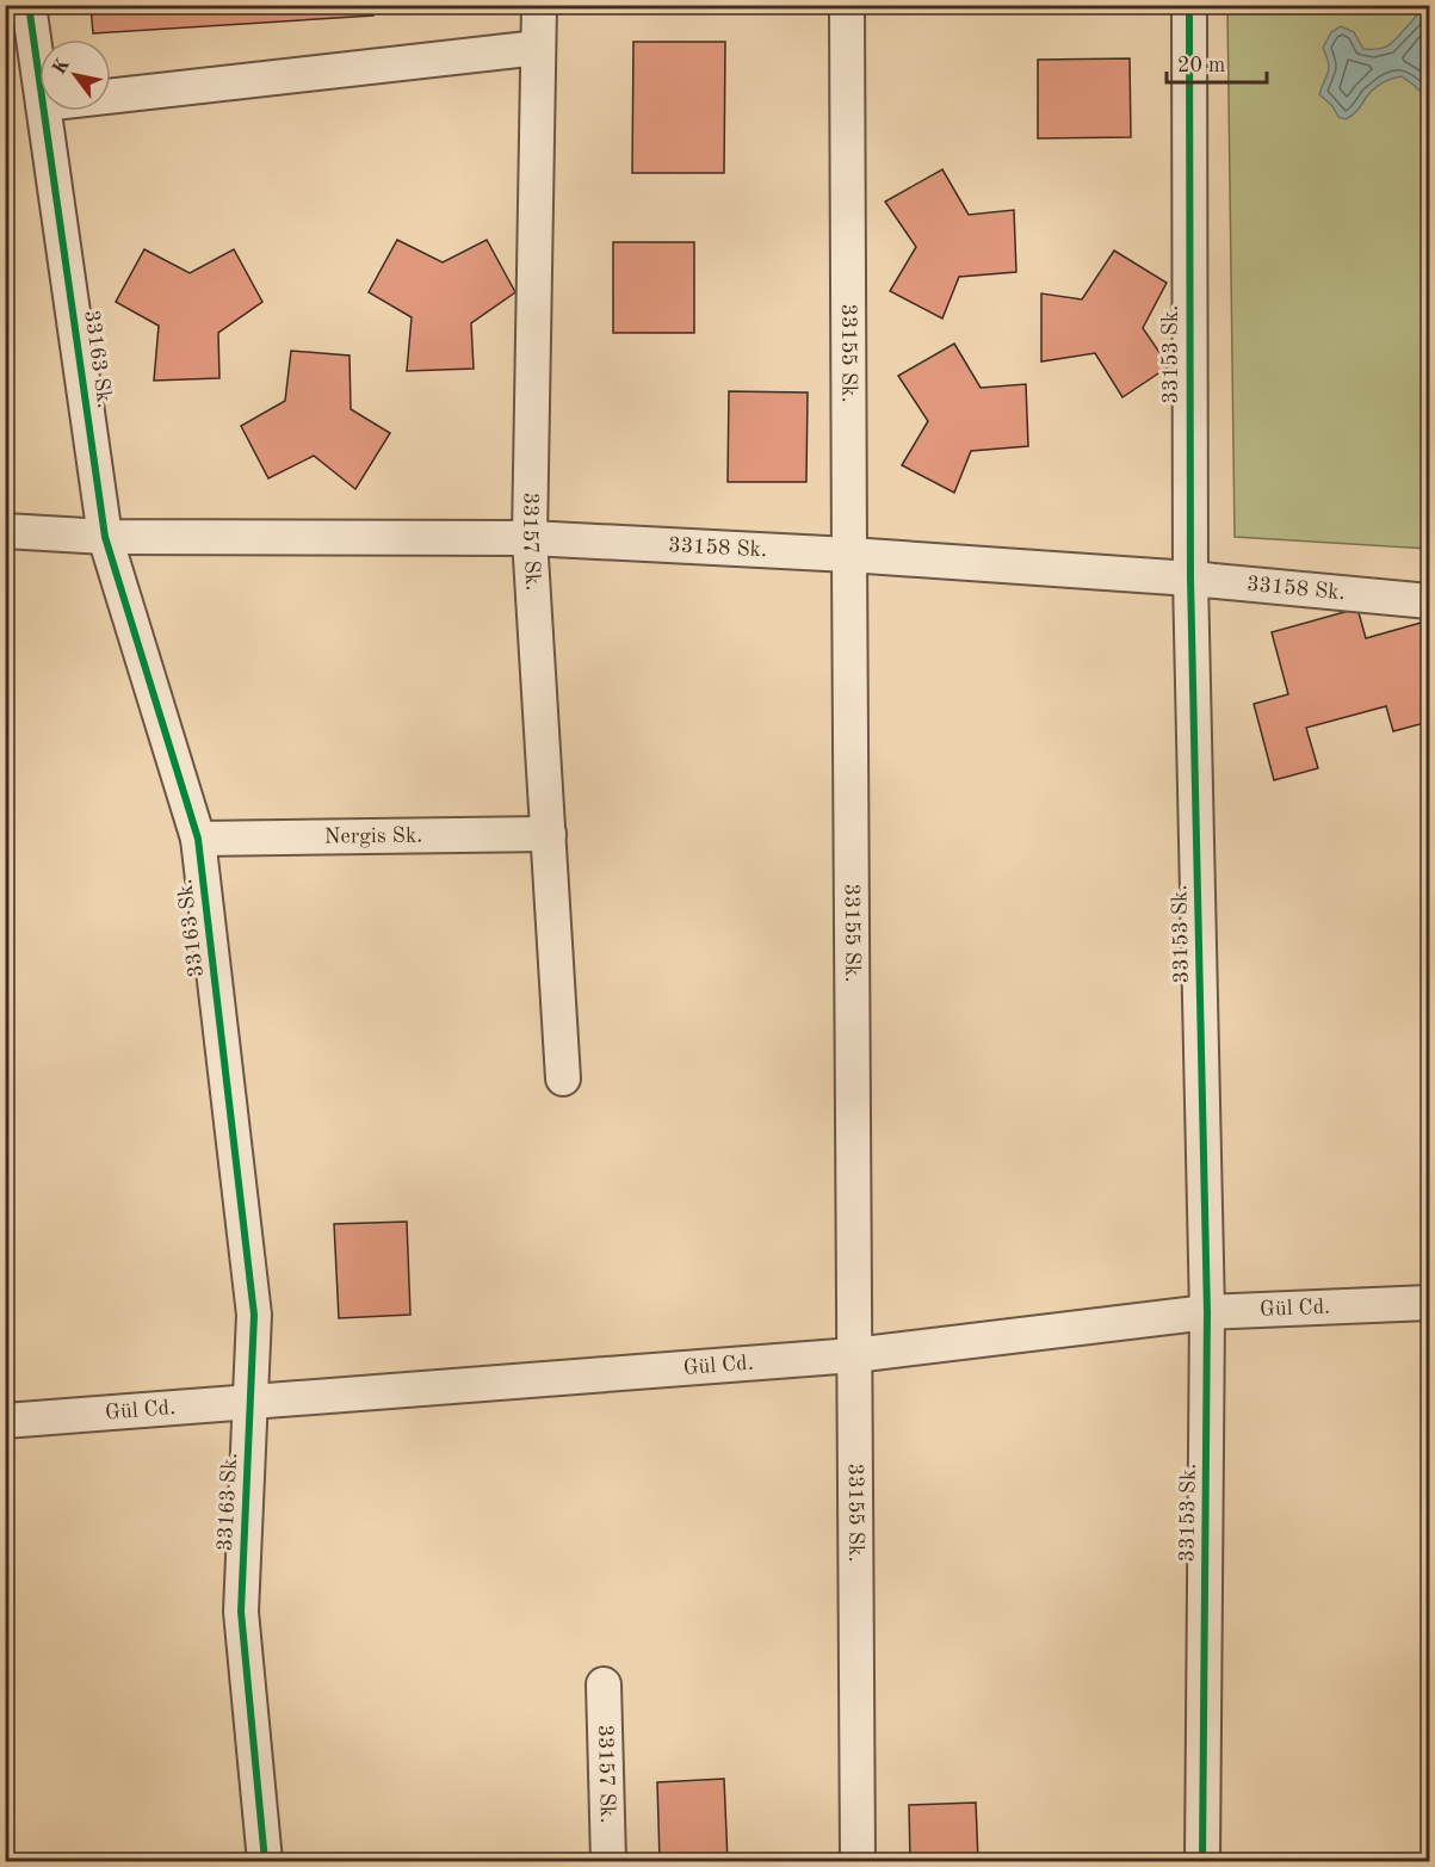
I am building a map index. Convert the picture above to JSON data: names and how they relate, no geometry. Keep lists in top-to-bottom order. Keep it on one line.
{"streets":{"street":["33155 Sk.","33153 Sk.","33163 Sk.","33157 Sk.","33158 Sk.","Nergis Sk.","Gül Cd."]},"crossings":[["33155 Sk.","33158 Sk."],["33155 Sk.","Gül Cd."],["33153 Sk.","33158 Sk."],["33153 Sk.","Gül Cd."],["33163 Sk.","33158 Sk."],["33163 Sk.","Nergis Sk."],["33163 Sk.","Gül Cd."],["33157 Sk.","33158 Sk."],["33157 Sk.","Nergis Sk."]],"scale_bar":"20 m","north":"top left"}
